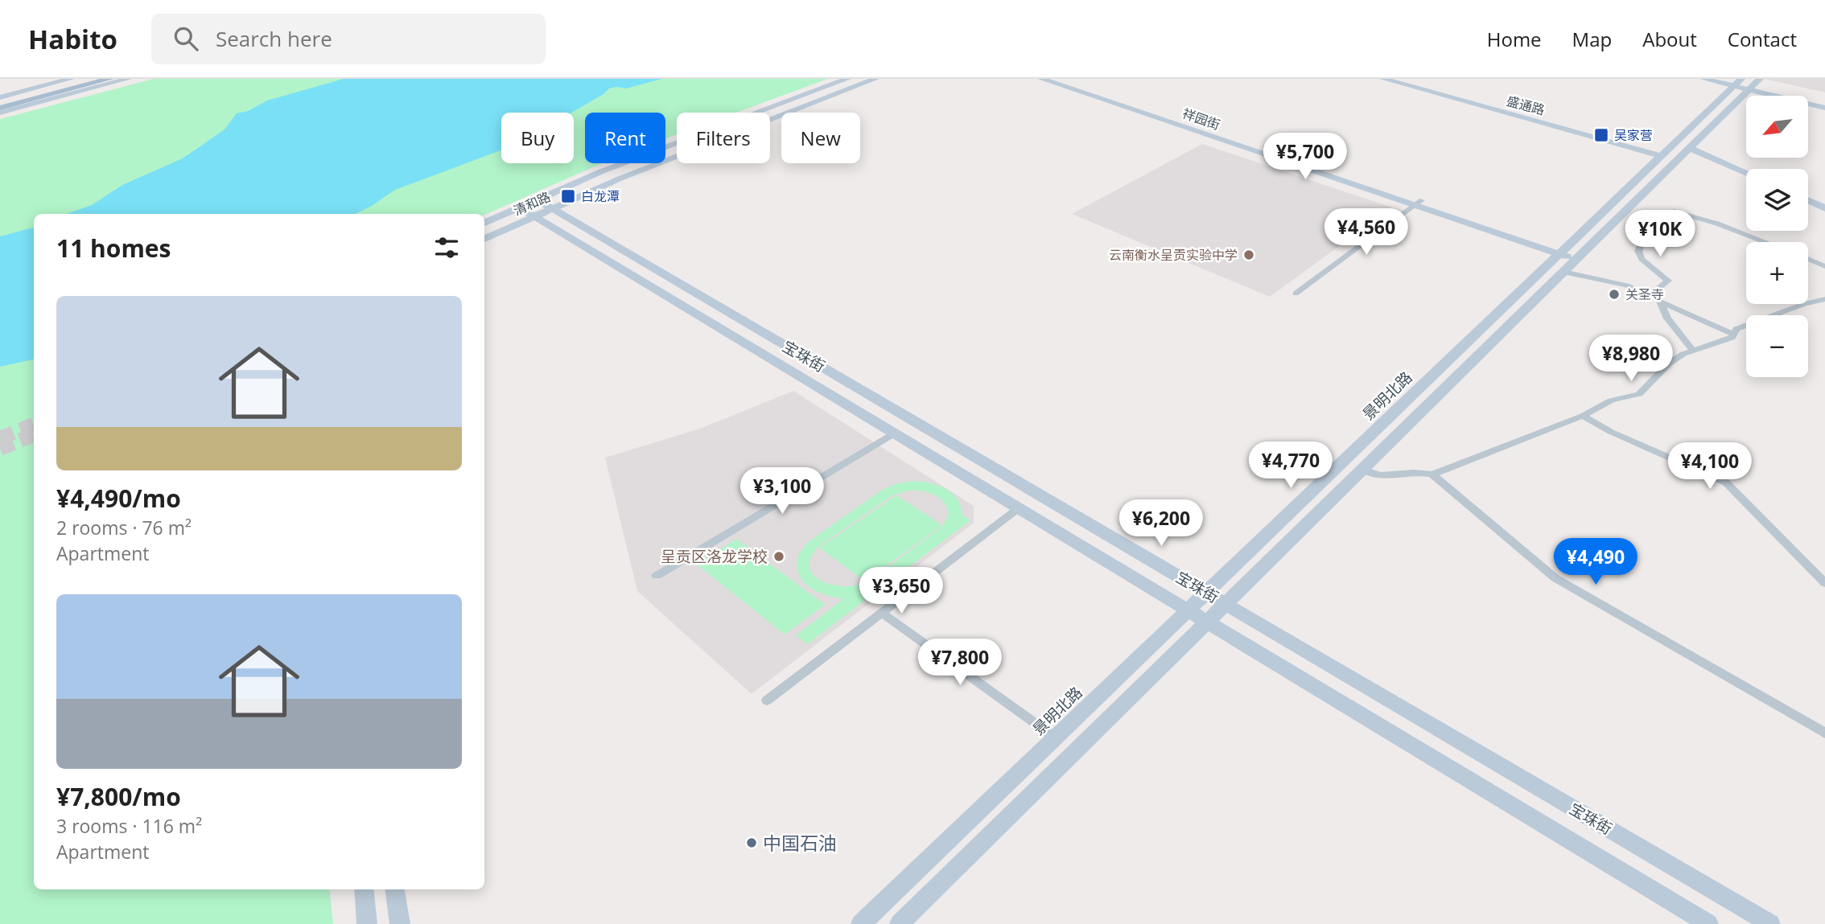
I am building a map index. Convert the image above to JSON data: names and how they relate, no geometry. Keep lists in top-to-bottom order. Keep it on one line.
{"streets":{"main road":["盛通路","祥园街","清和路","宝珠街","景明北路"]},"crossings":[["盛通路","景明北路"],["祥园街","景明北路"],["清和路","宝珠街"],["宝珠街","景明北路"]],"places":{"transit":["吴家营","白龙潭"],"other":["云南衡水呈贡实验中学","关圣寺","呈贡区洛龙学校","中国石油"]},"north":"bottom left","page":{"header":"Habito","search":"Search here","nav":["Home","Map","About","Contact"],"map_buttons":["+","−"],"chip":["Buy","Rent","Filters","New"],"price":["¥5,700","¥4,560","¥10K","¥8,980","¥4,770","¥4,100","¥3,100","¥6,200","¥4,490","¥3,650","¥7,800"],"heading":"11 homes","list":[{"name":"¥4,490/mo","note":"2 rooms · 76 m² · Apartment"},{"name":"¥7,800/mo","note":"3 rooms · 116 m² · Apartment"}]}}
